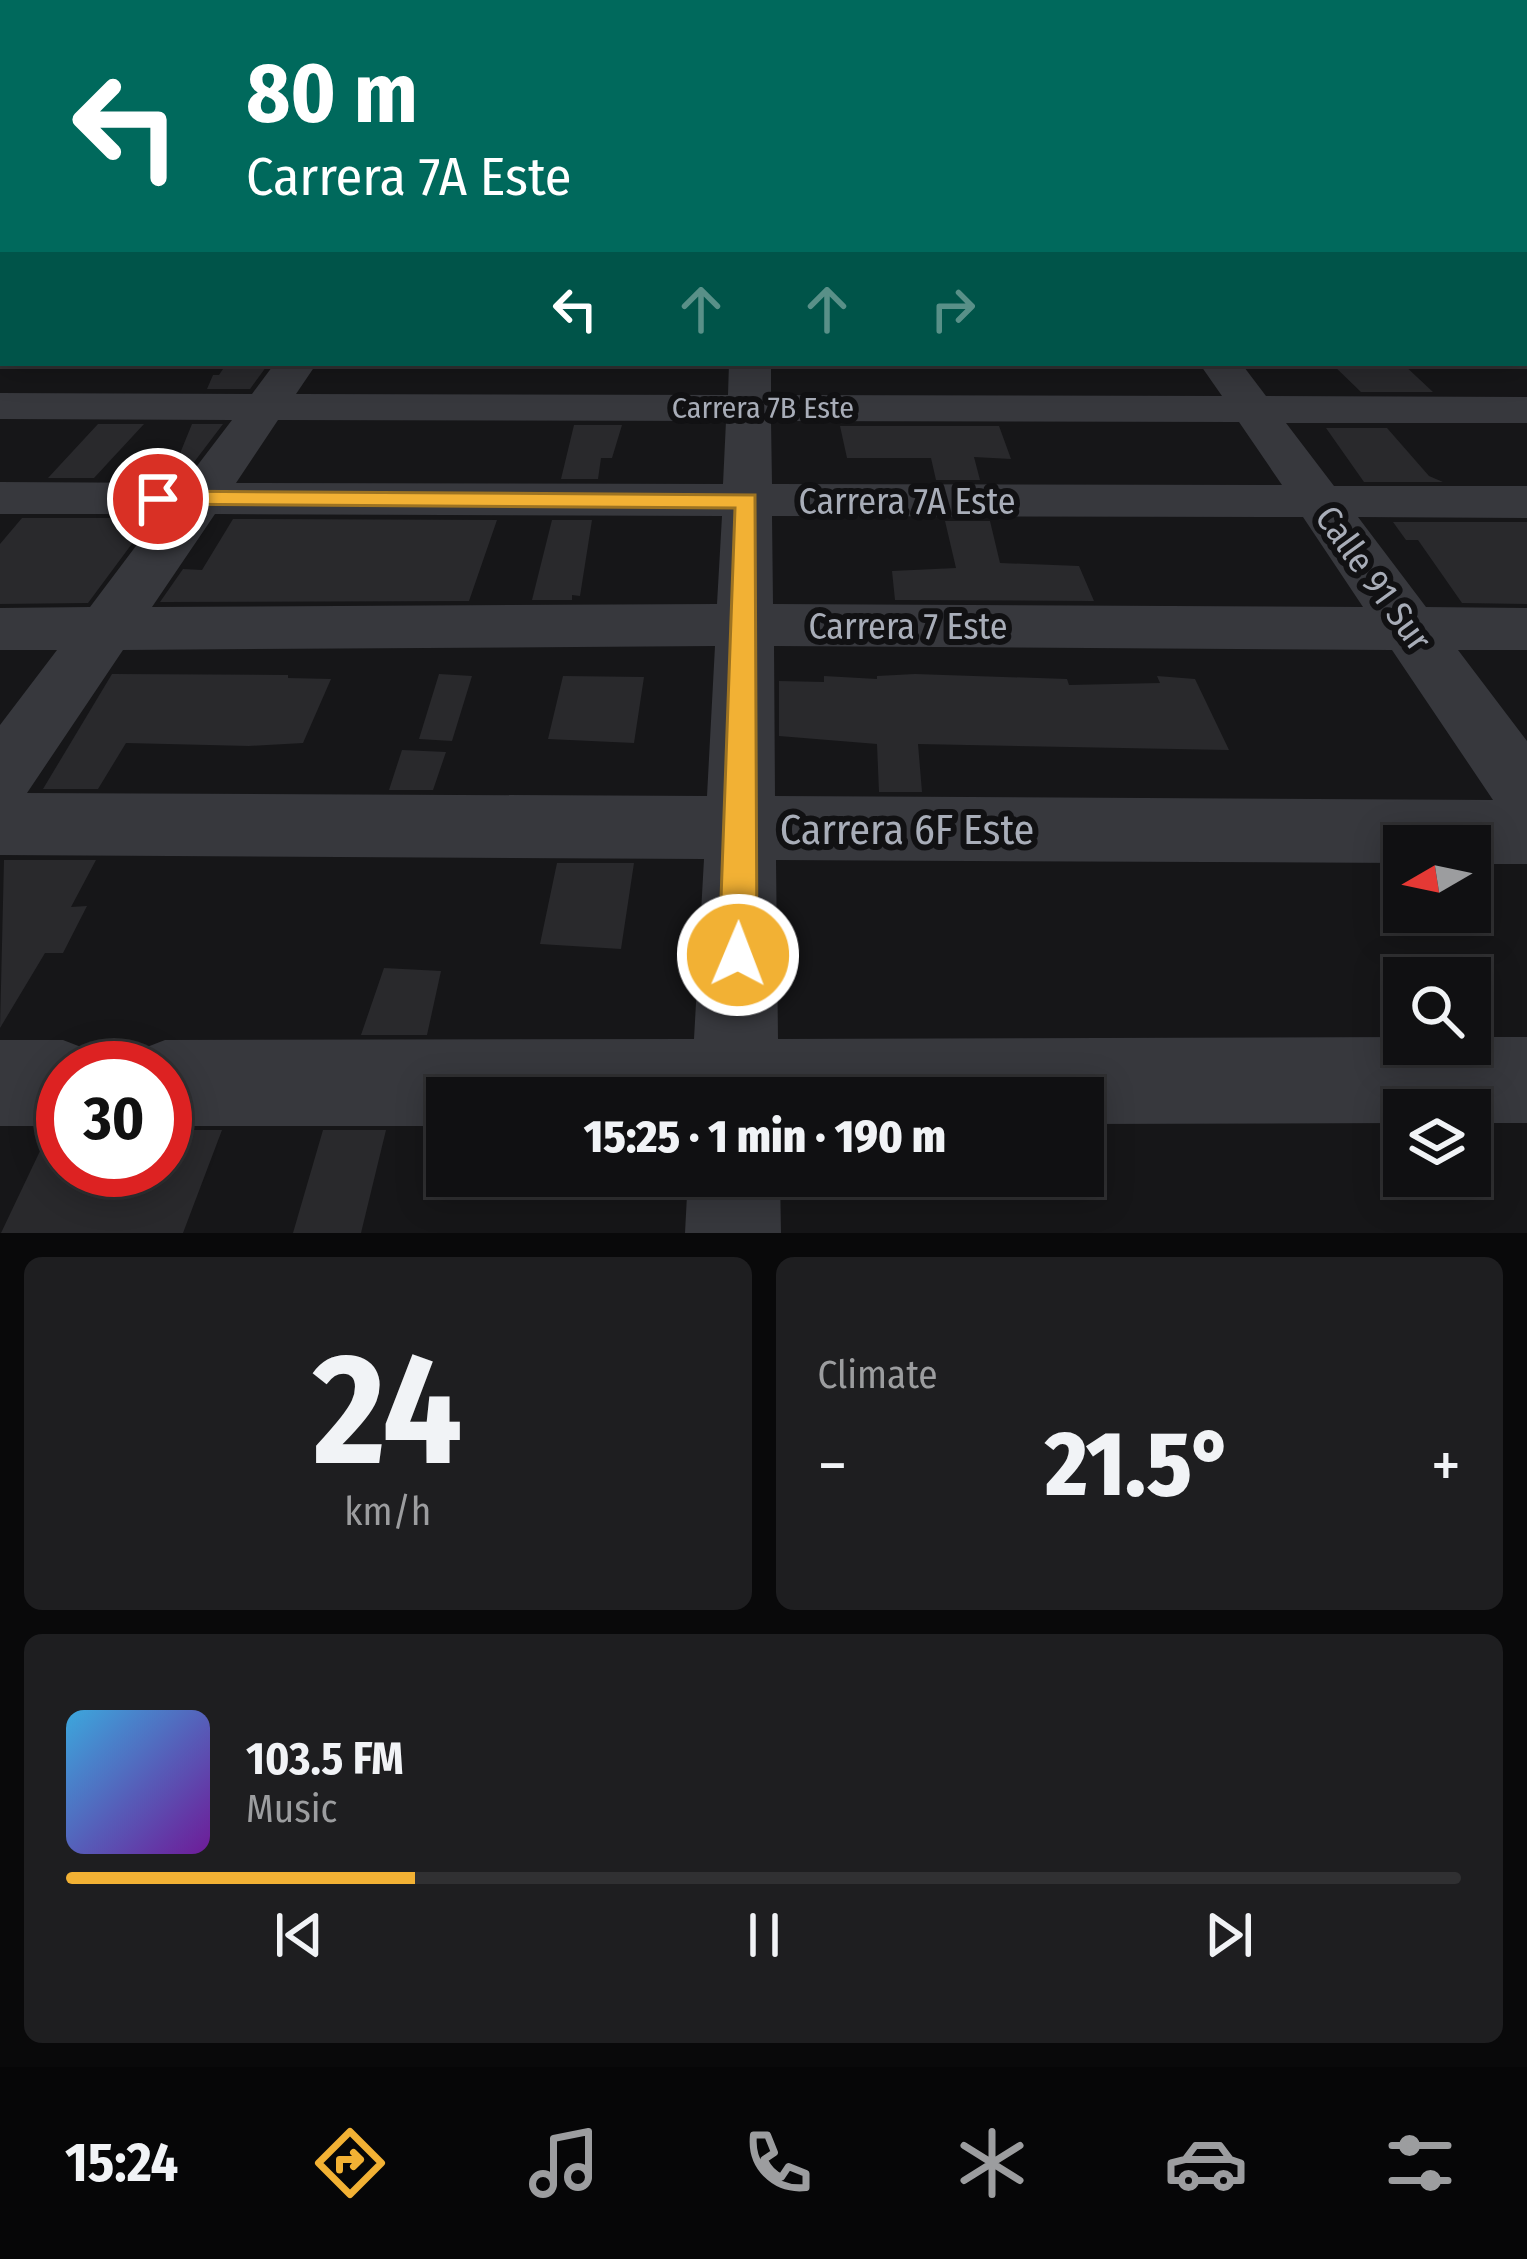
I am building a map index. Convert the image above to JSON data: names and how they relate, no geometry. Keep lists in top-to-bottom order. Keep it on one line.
{"streets":{"street":["Carrera 7B Este","Carrera 7A Este","Calle 91 Sur","Carrera 7 Este","Carrera 6F Este"]},"crossings":[["Carrera 7B Este","Calle 91 Sur"],["Carrera 7A Este","Calle 91 Sur"],["Calle 91 Sur","Carrera 7 Este"]],"north":"left","page":{"turn":["80 m","Carrera 7A Este"],"limit":"30","trip":"15:25 · 1 min · 190 m","tile":[["24","km/h"],"Climate"],"heat":["−","21.5°","+"],"song":["103.5 FM","Music"],"tabs":"15:24"}}
